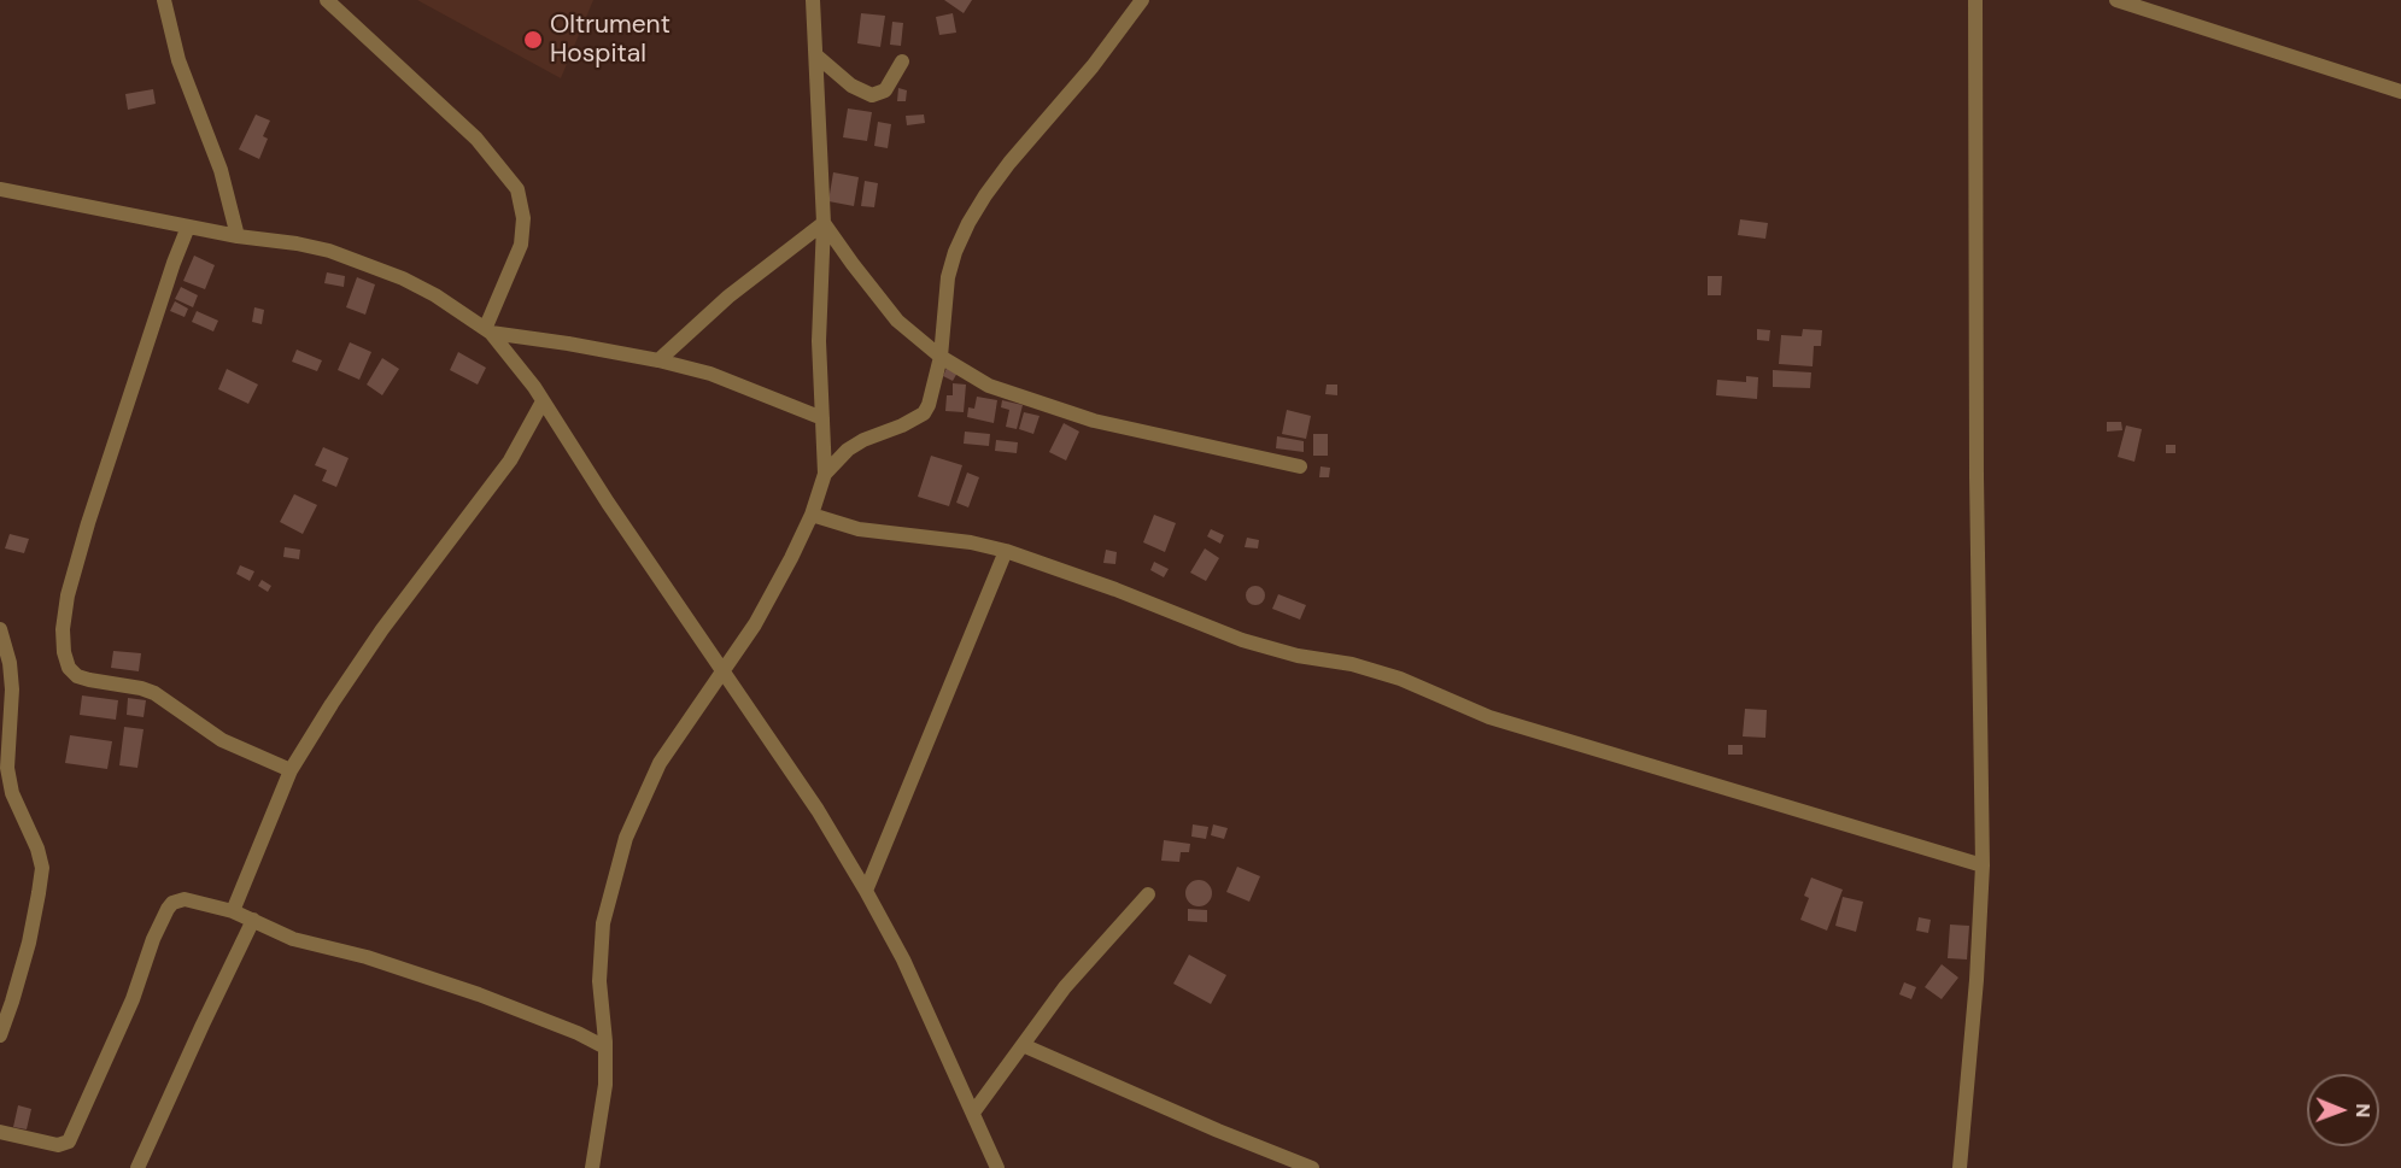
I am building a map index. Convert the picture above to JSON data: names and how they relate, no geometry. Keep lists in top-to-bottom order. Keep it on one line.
{"places":["Oltrument Hospital"],"north":"right"}
